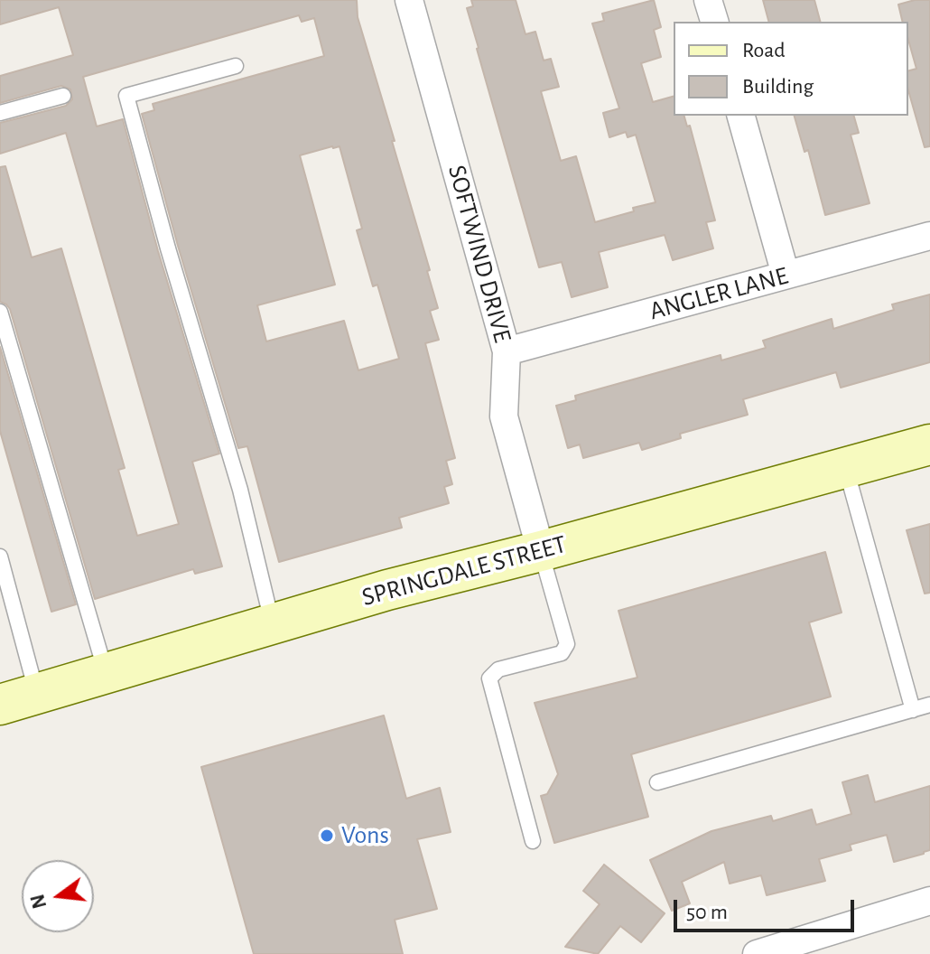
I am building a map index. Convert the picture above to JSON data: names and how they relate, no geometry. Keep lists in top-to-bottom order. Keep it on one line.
{"streets":{"main road":["SPRINGDALE STREET"],"street":["SOFTWIND DRIVE","ANGLER LANE"]},"crossings":[["SOFTWIND DRIVE","ANGLER LANE"],["SOFTWIND DRIVE","SPRINGDALE STREET"]],"places":["Vons"],"legend":["Road","Building"],"scale_bar":"50 m","north":"left"}
